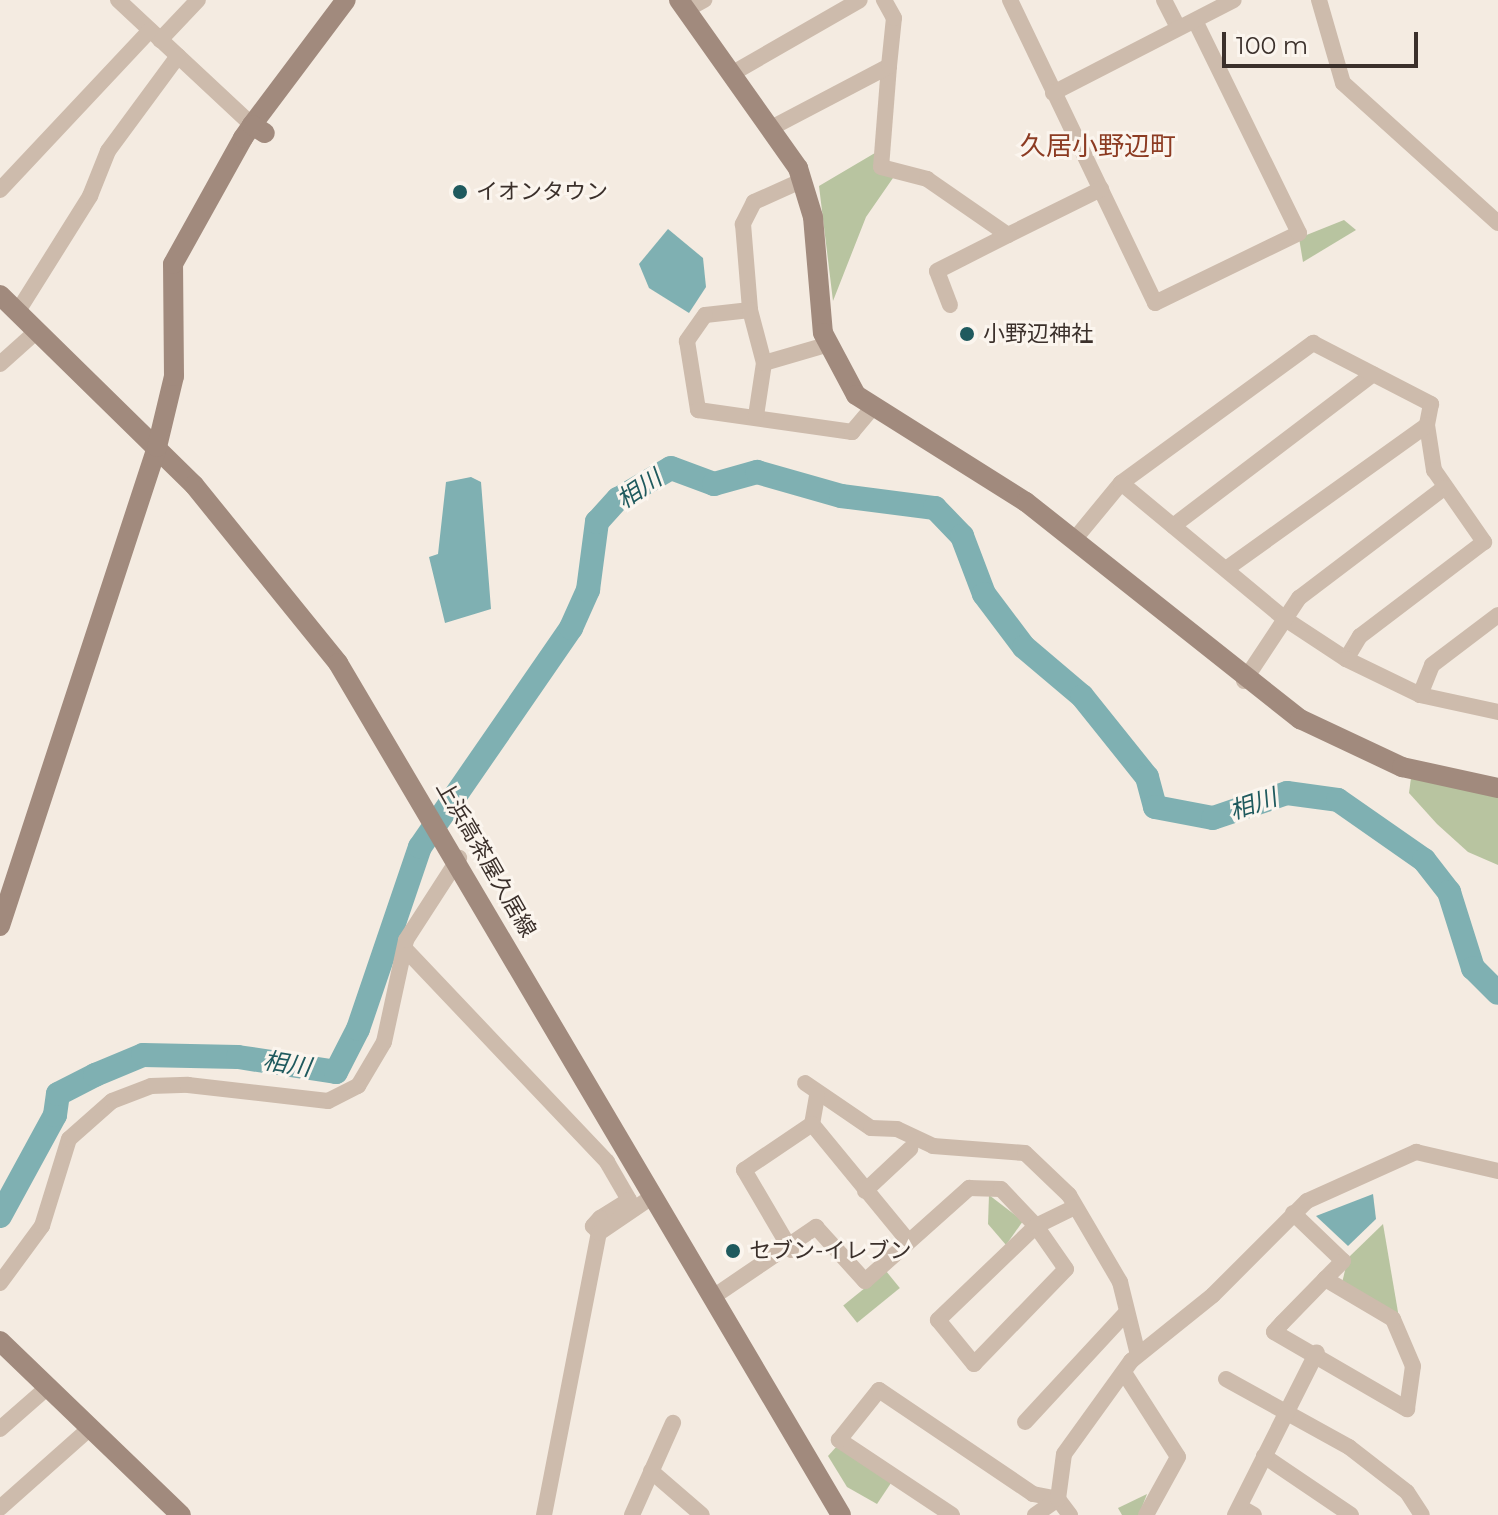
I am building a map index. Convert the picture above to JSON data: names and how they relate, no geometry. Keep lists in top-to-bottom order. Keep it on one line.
{"streets":{"street":["上浜高茶屋久居線"]},"districts":["久居小野辺町"],"water":["相川"],"places":["イオンタウン","小野辺神社","セブン-イレブン"],"scale_bar":"100 m"}
